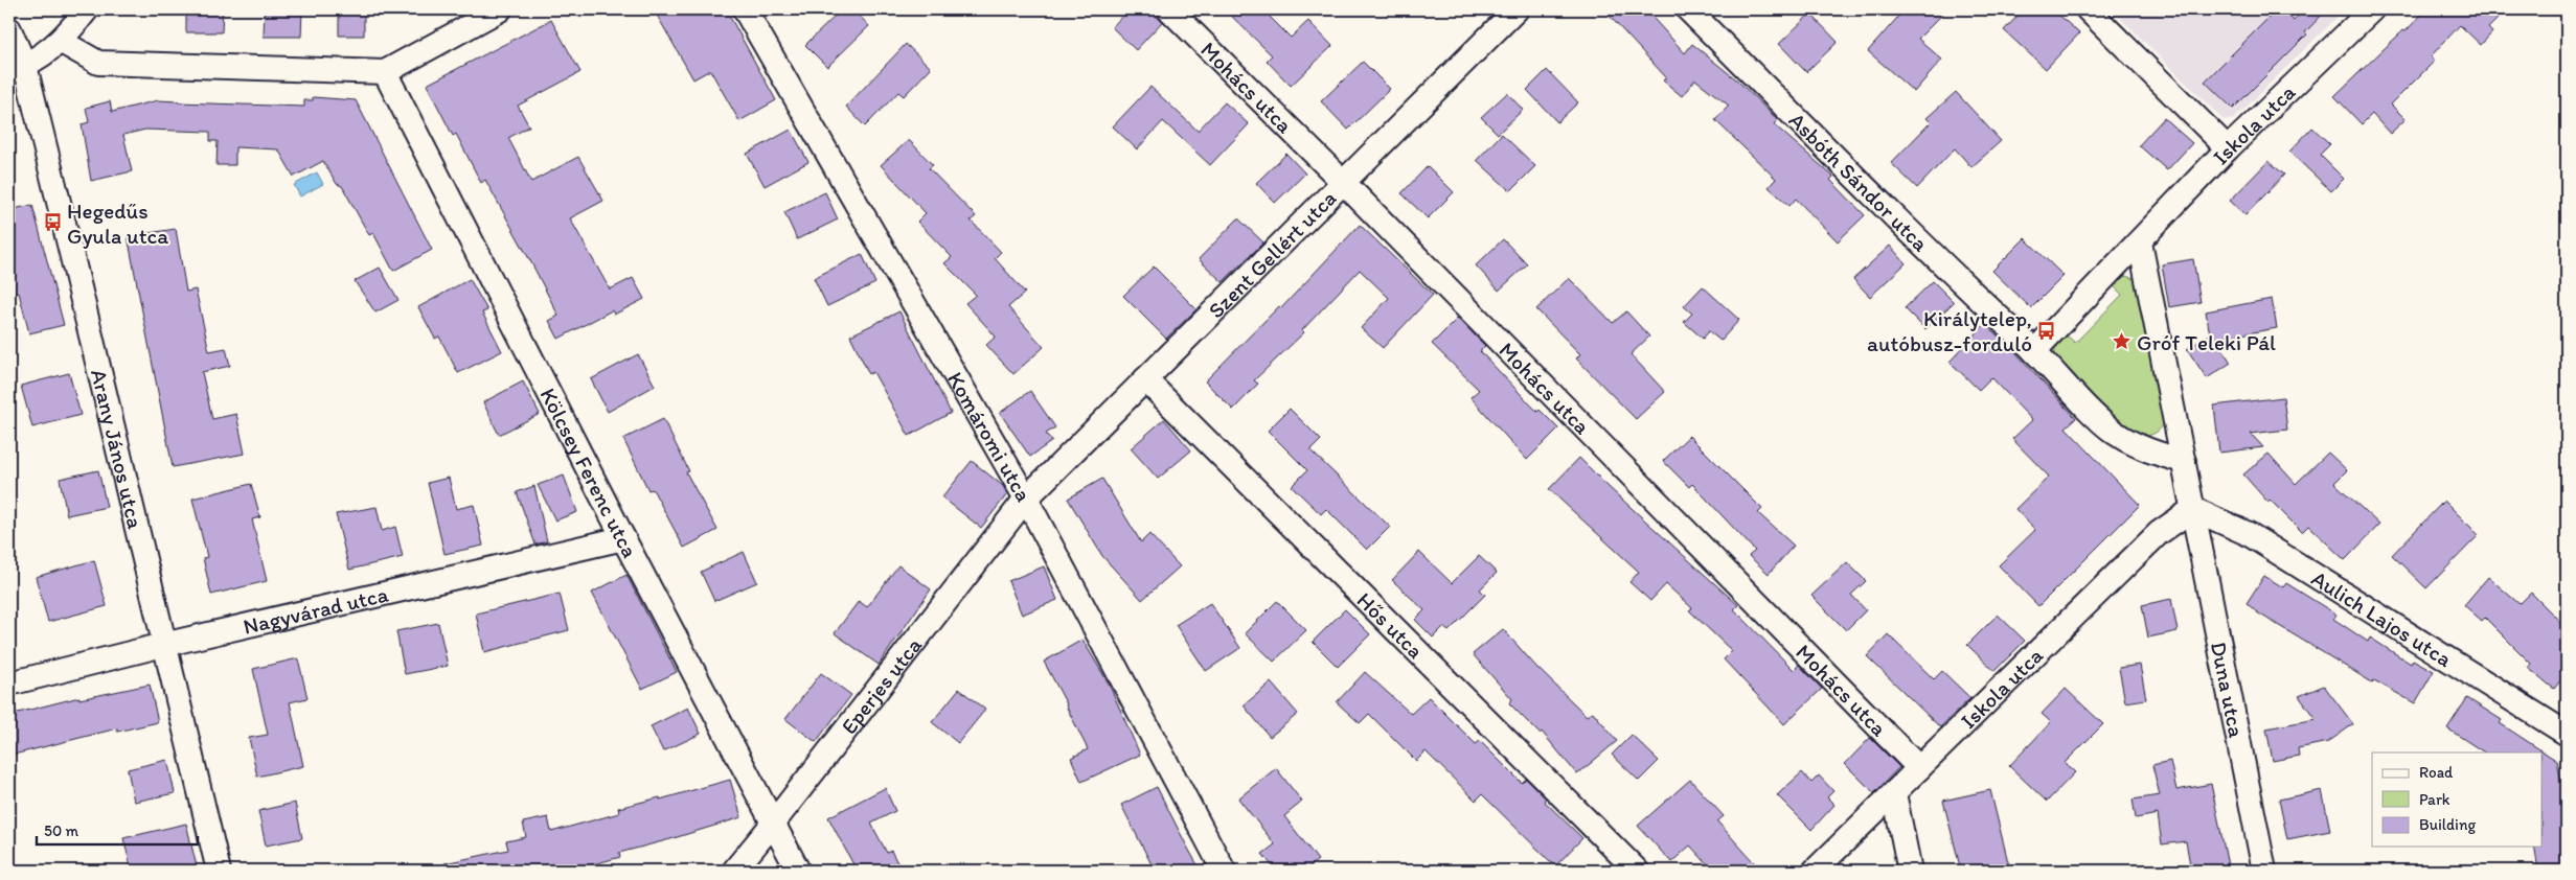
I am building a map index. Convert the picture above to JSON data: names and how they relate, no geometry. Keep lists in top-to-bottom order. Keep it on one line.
{"streets":{"street":["Mohács utca","Iskola utca","Asbóth Sándor utca","Szent Gellért utca","Komáromi utca","Arany János utca","Kölcsey Ferenc utca","Nagyvárad utca","Aulich Lajos utca","Hős utca","Eperjes utca","Duna utca"]},"crossings":[["Mohács utca","Iskola utca"],["Mohács utca","Szent Gellért utca"],["Iskola utca","Asbóth Sándor utca"],["Iskola utca","Aulich Lajos utca"],["Iskola utca","Duna utca"],["Asbóth Sándor utca","Duna utca"],["Szent Gellért utca","Komáromi utca"],["Szent Gellért utca","Hős utca"],["Szent Gellért utca","Eperjes utca"],["Komáromi utca","Eperjes utca"],["Arany János utca","Nagyvárad utca"],["Kölcsey Ferenc utca","Nagyvárad utca"],["Kölcsey Ferenc utca","Eperjes utca"],["Aulich Lajos utca","Duna utca"]],"places":{"bus stop":["Hegedűs Gyula utca","Királytelep, autóbusz-forduló"],"place":["Gróf Teleki Pál"]},"legend":["Road","Park","Building"],"scale_bar":"50 m"}
